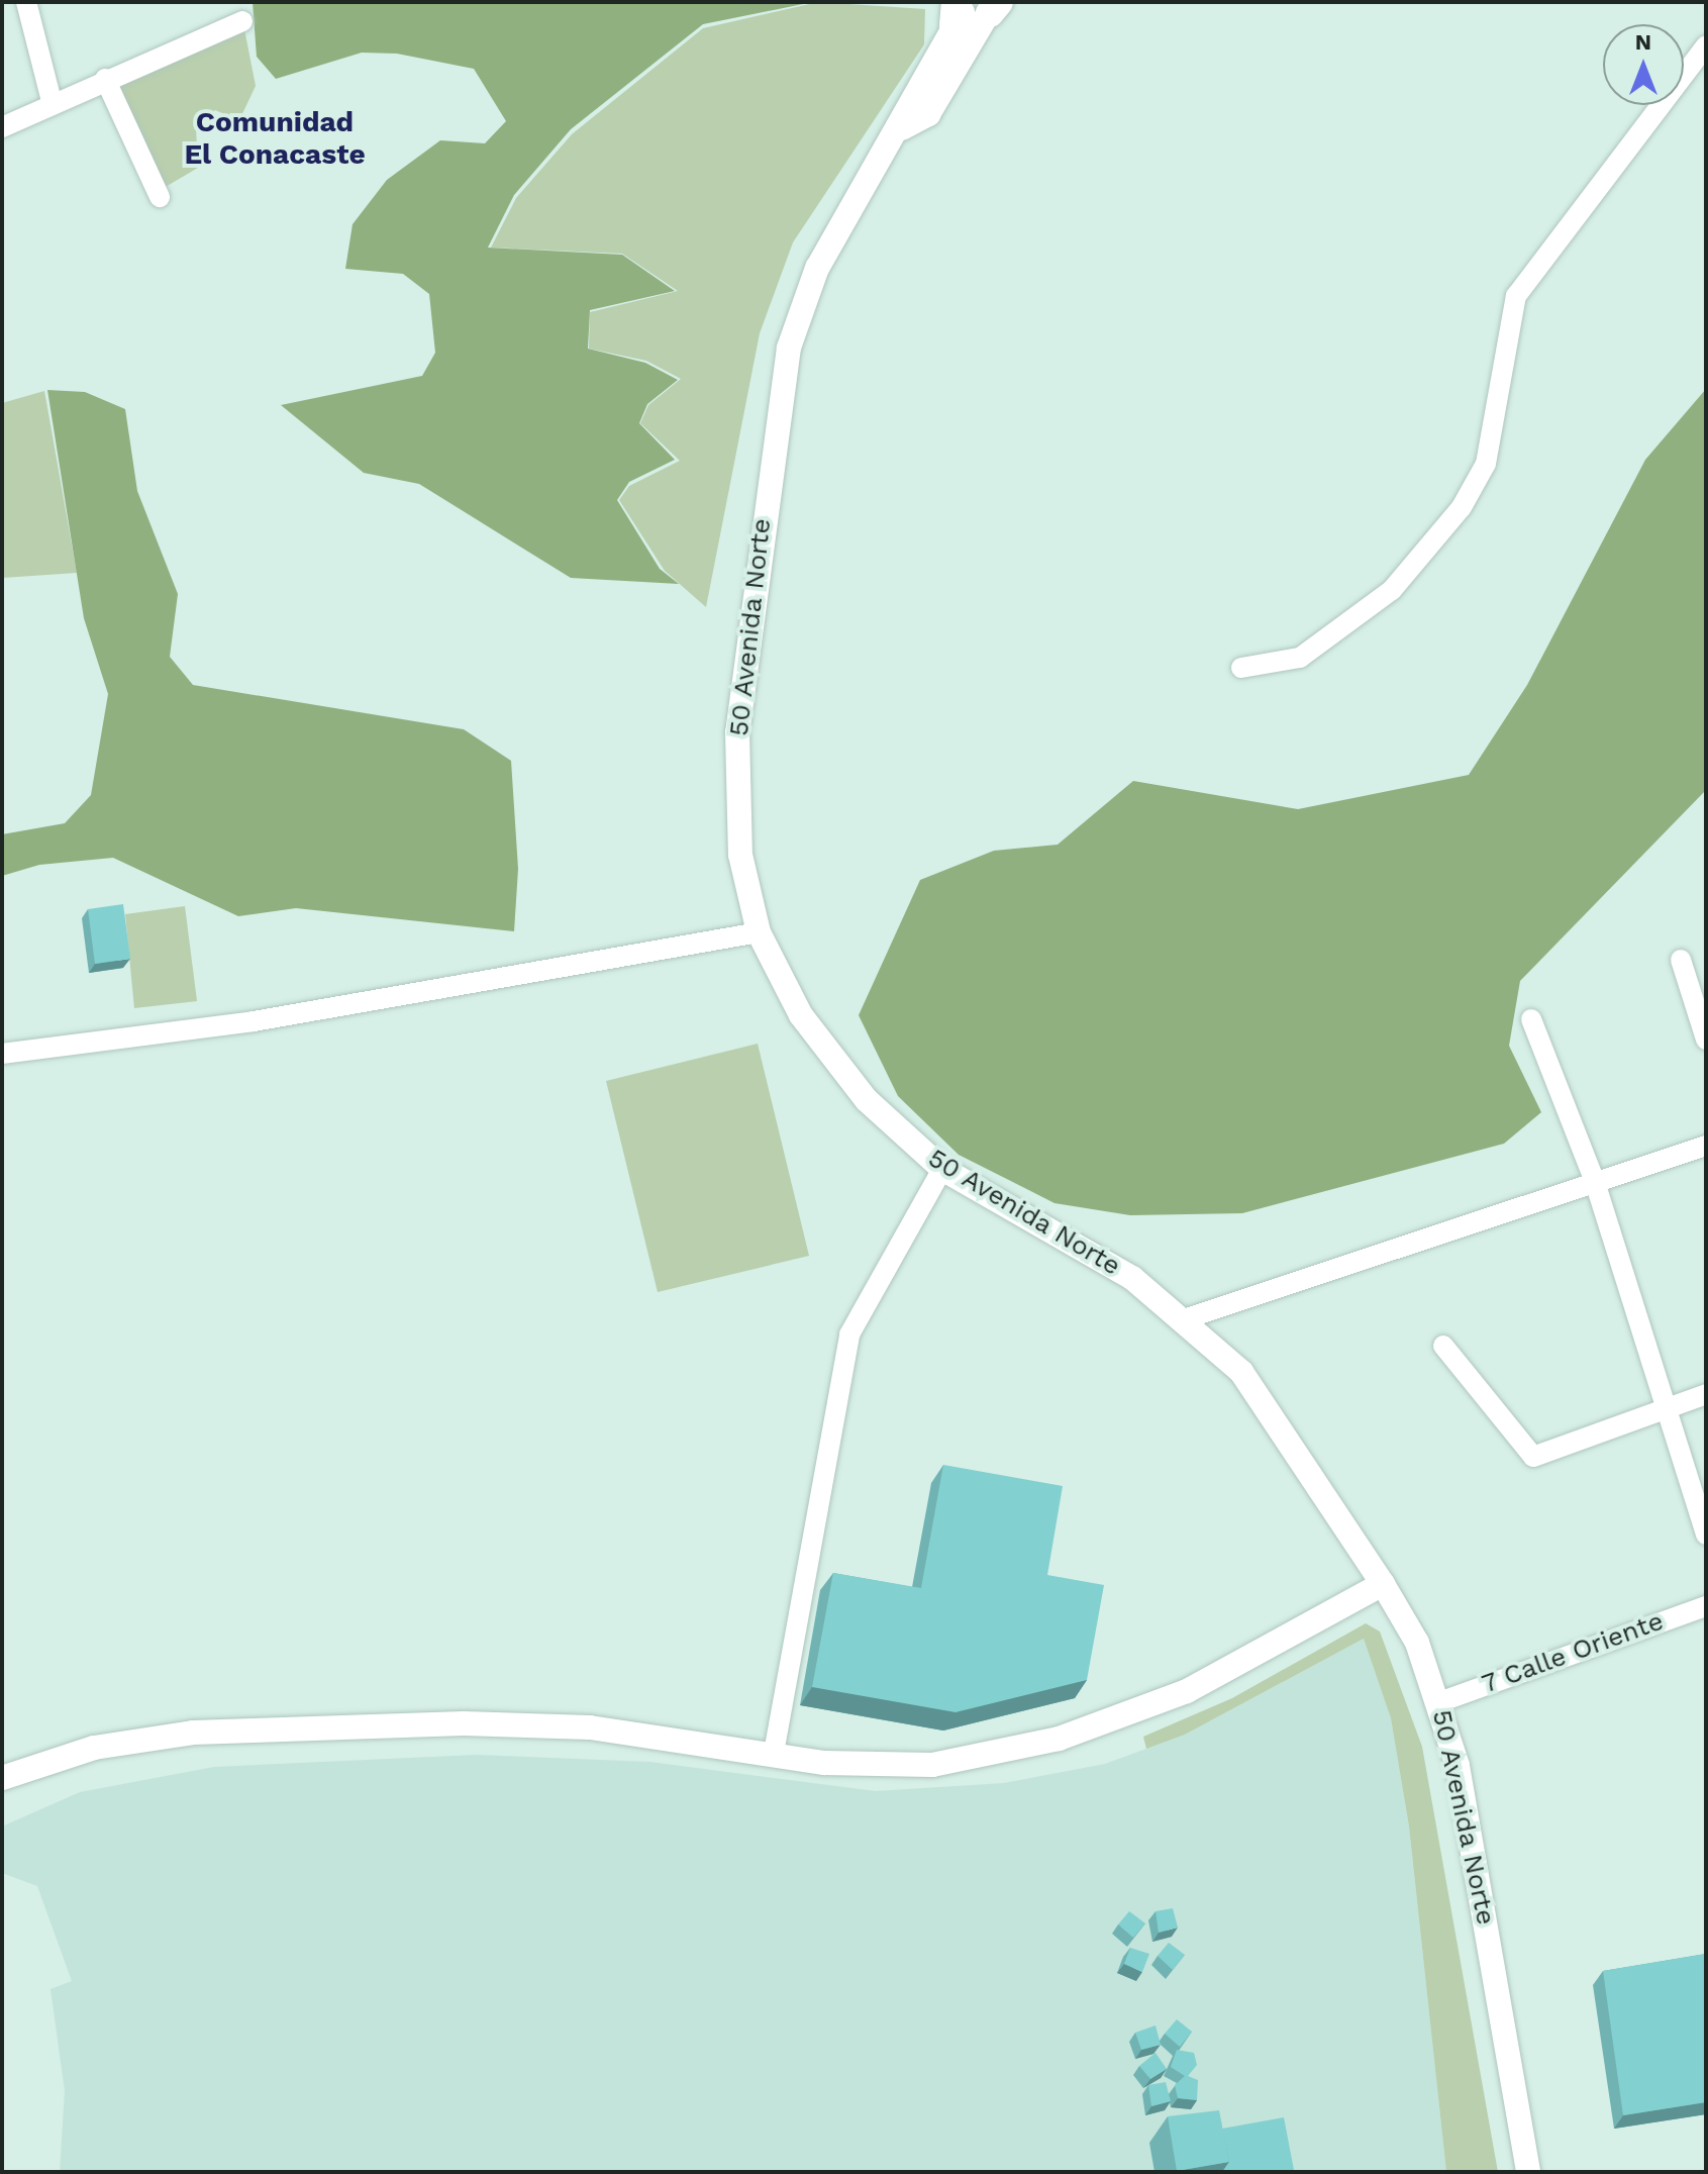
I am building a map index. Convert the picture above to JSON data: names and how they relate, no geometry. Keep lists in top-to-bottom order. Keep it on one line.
{"streets":{"street":["50 Avenida Norte","7 Calle Oriente"]},"crossings":[["50 Avenida Norte","7 Calle Oriente"]],"districts":["Comunidad El Conacaste"],"north":"top"}
